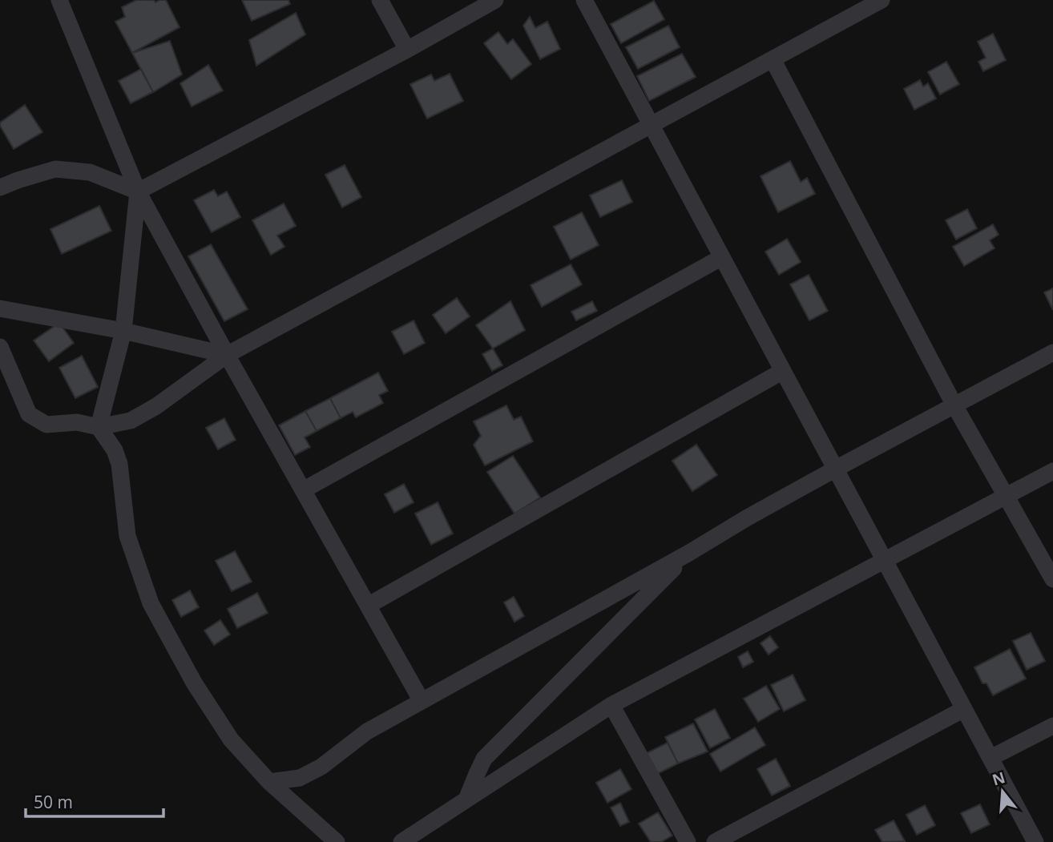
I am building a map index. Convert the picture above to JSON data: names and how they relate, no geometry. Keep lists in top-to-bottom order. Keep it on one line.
{"scale_bar":"50 m","north":"top"}
